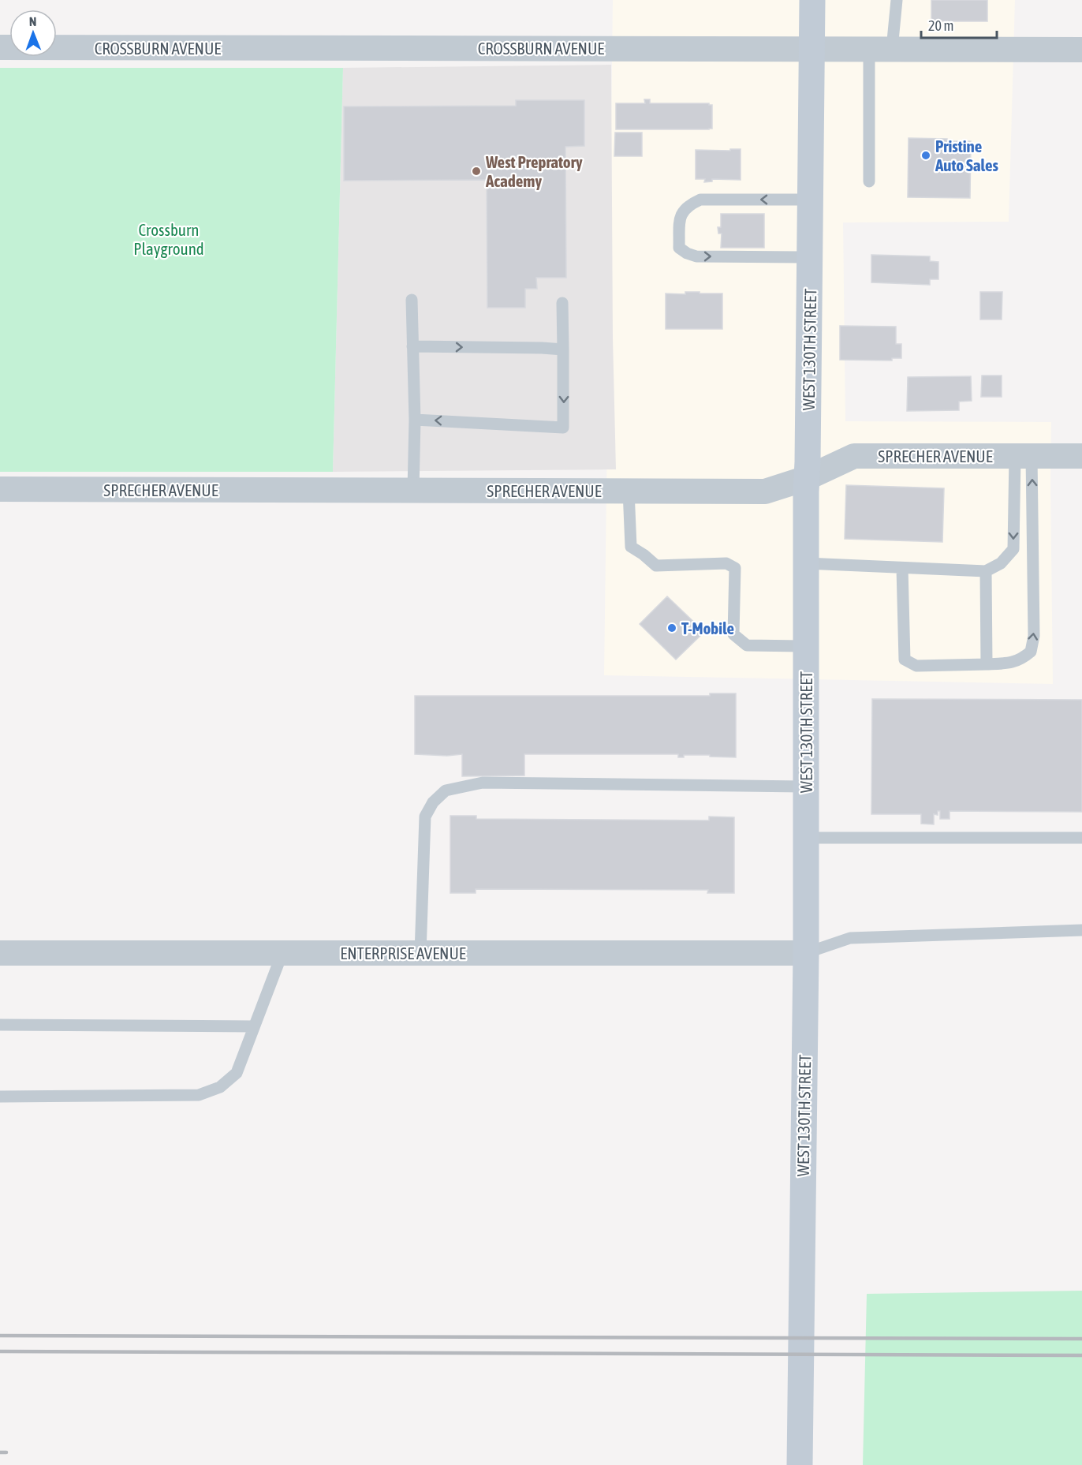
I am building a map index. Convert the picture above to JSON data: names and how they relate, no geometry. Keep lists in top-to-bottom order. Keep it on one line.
{"streets":{"main road":["WEST 130TH STREET"],"street":["CROSSBURN AVENUE","SPRECHER AVENUE","ENTERPRISE AVENUE"]},"crossings":[["CROSSBURN AVENUE","WEST 130TH STREET"],["WEST 130TH STREET","SPRECHER AVENUE"],["WEST 130TH STREET","ENTERPRISE AVENUE"]],"parks":["Crossburn Playground"],"places":["Pristine Auto Sales","West Prepratory Academy","T-Mobile"],"scale_bar":"20 m","north":"top"}
